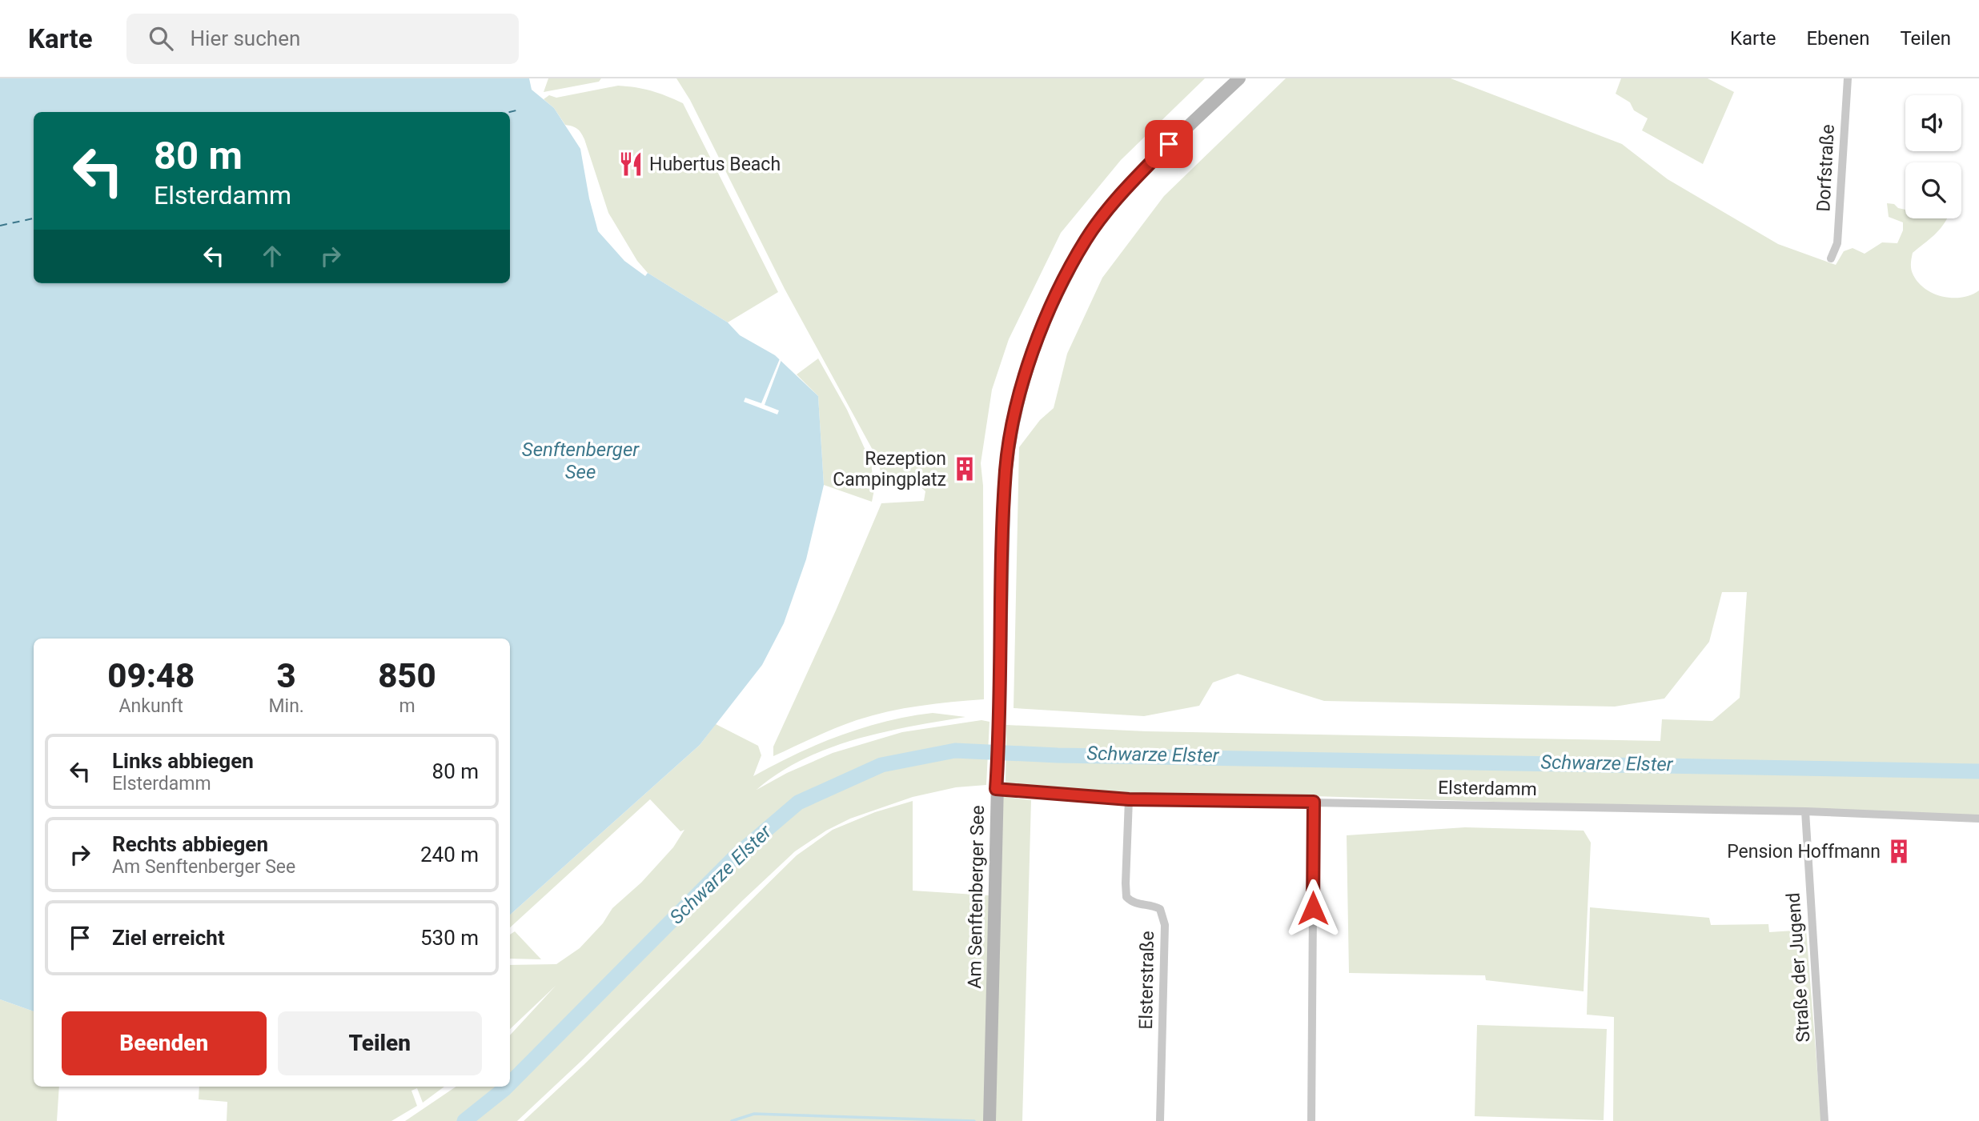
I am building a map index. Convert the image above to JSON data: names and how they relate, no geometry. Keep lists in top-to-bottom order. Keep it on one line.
{"streets":{"street":["Dorfstraße","Elsterdamm","Am Senftenberger See","Straße der Jugend","Elsterstraße"]},"crossings":[["Elsterdamm","Am Senftenberger See"],["Elsterdamm","Straße der Jugend"],["Elsterdamm","Elsterstraße"]],"water":["Senftenberger See","Schwarze Elster"],"places":{"restaurant":["Hubertus Beach"],"building":["Rezeption Campingplatz","Pension Hoffmann"]},"page":{"header":"Karte","search":"Hier suchen","nav":["Karte","Ebenen","Teilen"],"turn":["80 m","Elsterdamm"],"eta":["09:48","Ankunft","3","Min.","850","m"],"list":[{"name":"Links abbiegen","note":"Elsterdamm","value":"80 m"},{"name":"Rechts abbiegen","note":"Am Senftenberger See","value":"240 m"},{"name":"Ziel erreicht","value":"530 m"}],"buttons":["Beenden","Teilen"]}}
